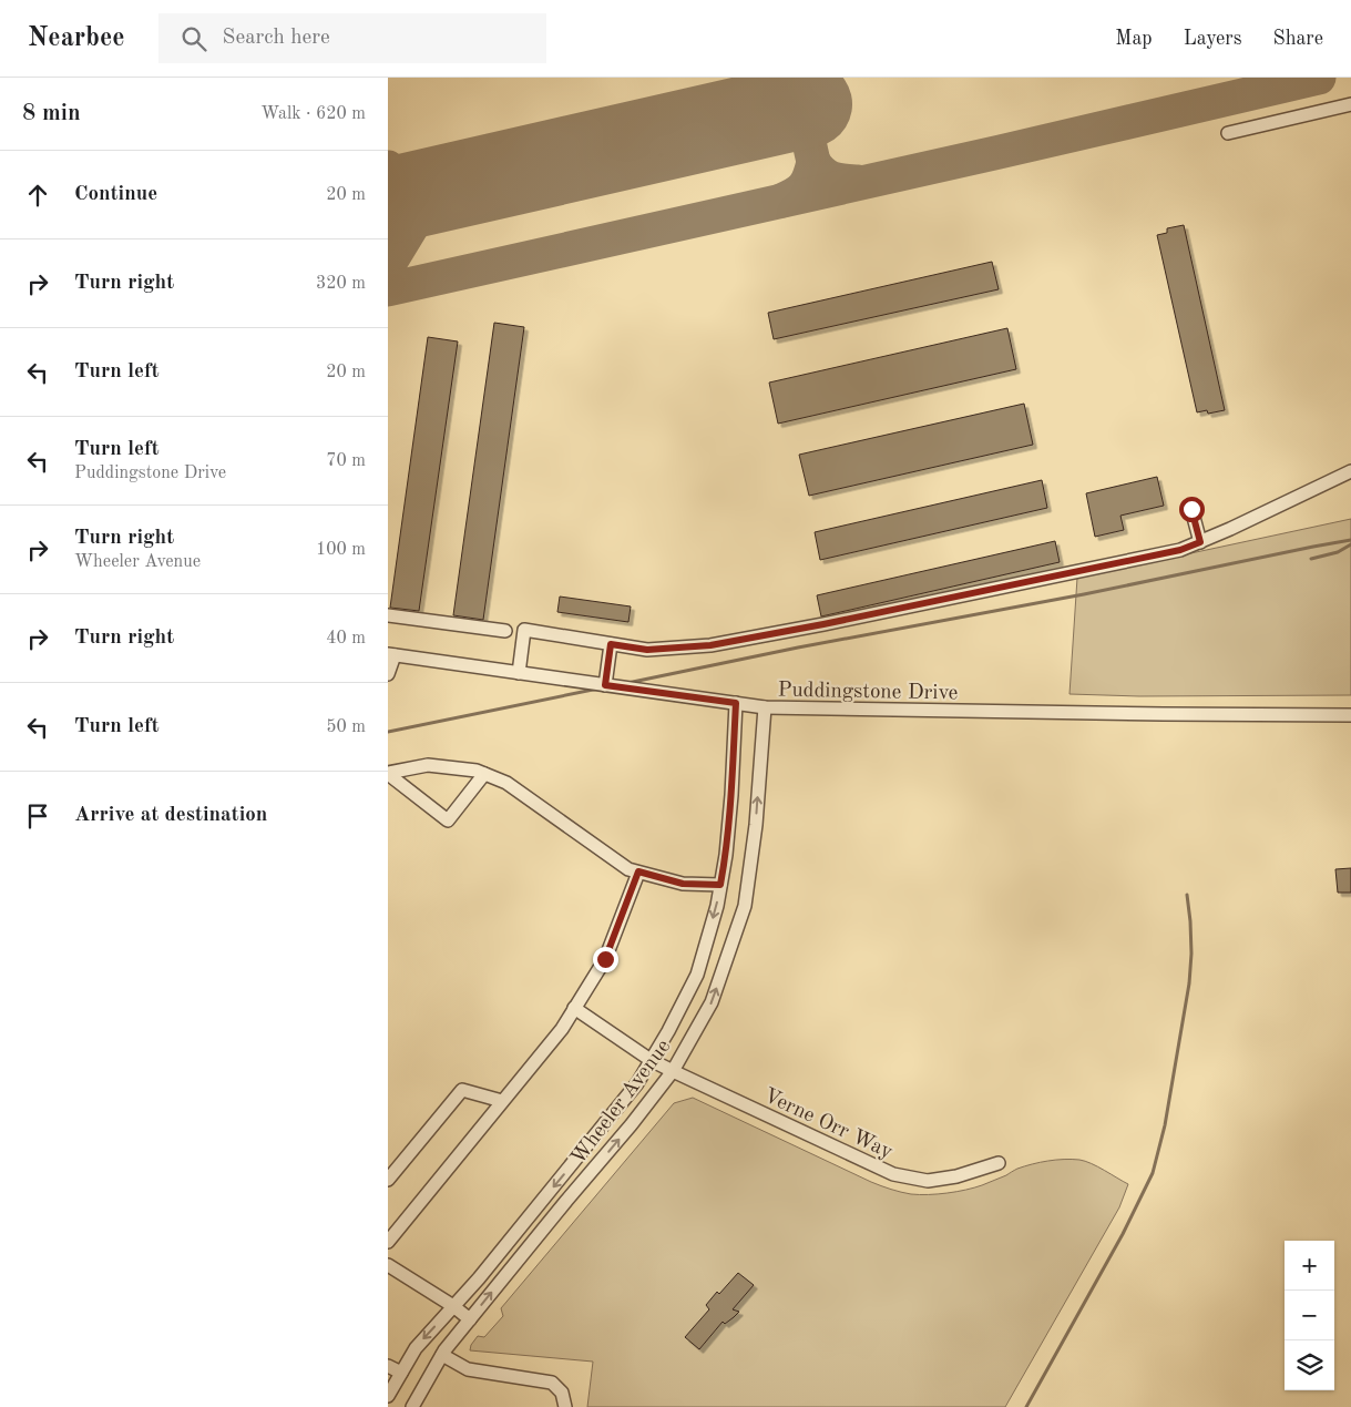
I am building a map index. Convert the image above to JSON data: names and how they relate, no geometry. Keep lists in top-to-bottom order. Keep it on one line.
{"streets":{"street":["Puddingstone Drive","Wheeler Avenue","Verne Orr Way"]},"crossings":[["Puddingstone Drive","Wheeler Avenue"],["Wheeler Avenue","Verne Orr Way"]],"page":{"header":"Nearbee","search":"Search here","nav":["Map","Layers","Share"],"heading":["8 min","Walk · 620 m"],"list":[["Continue","20 m"],["Turn right","320 m"],["Turn left","20 m"],["Turn left","Puddingstone Drive","70 m"],["Turn right","Wheeler Avenue","100 m"],["Turn right","40 m"],["Turn left","50 m"],"Arrive at destination"],"map_buttons":["+","−"]}}
